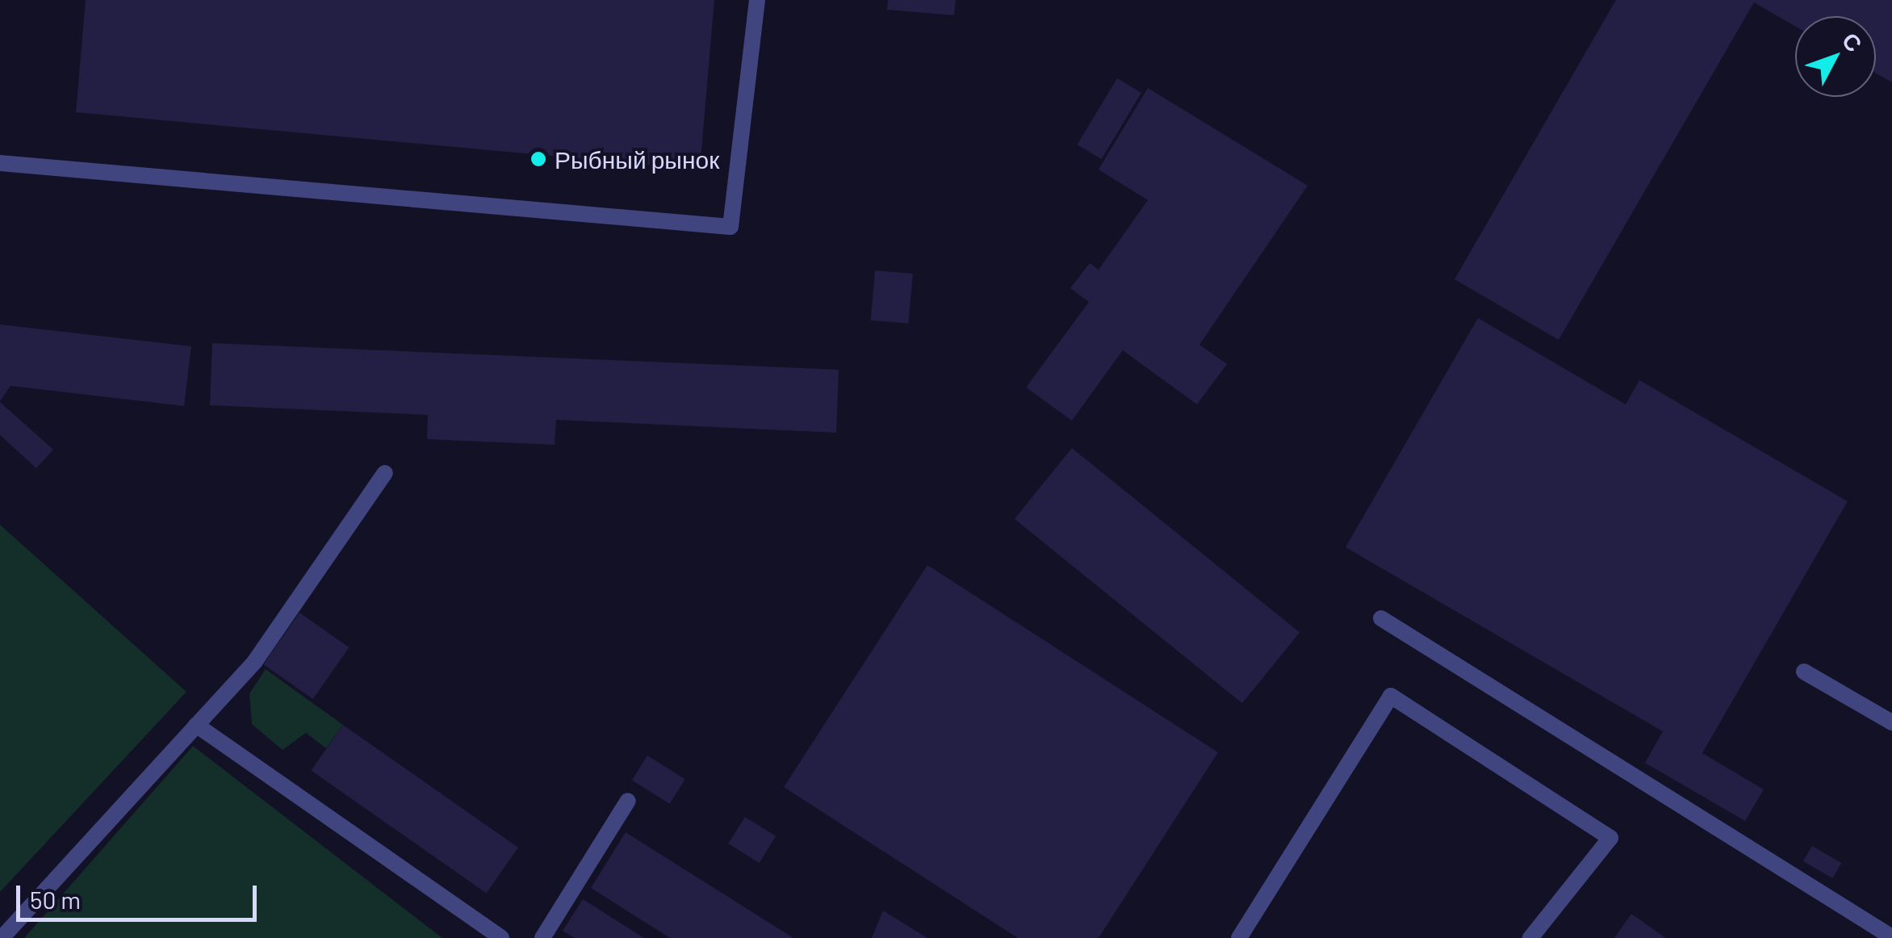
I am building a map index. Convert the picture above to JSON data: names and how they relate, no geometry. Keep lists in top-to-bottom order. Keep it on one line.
{"places":["Рыбный рынок"],"scale_bar":"50 m","north":"top right"}
